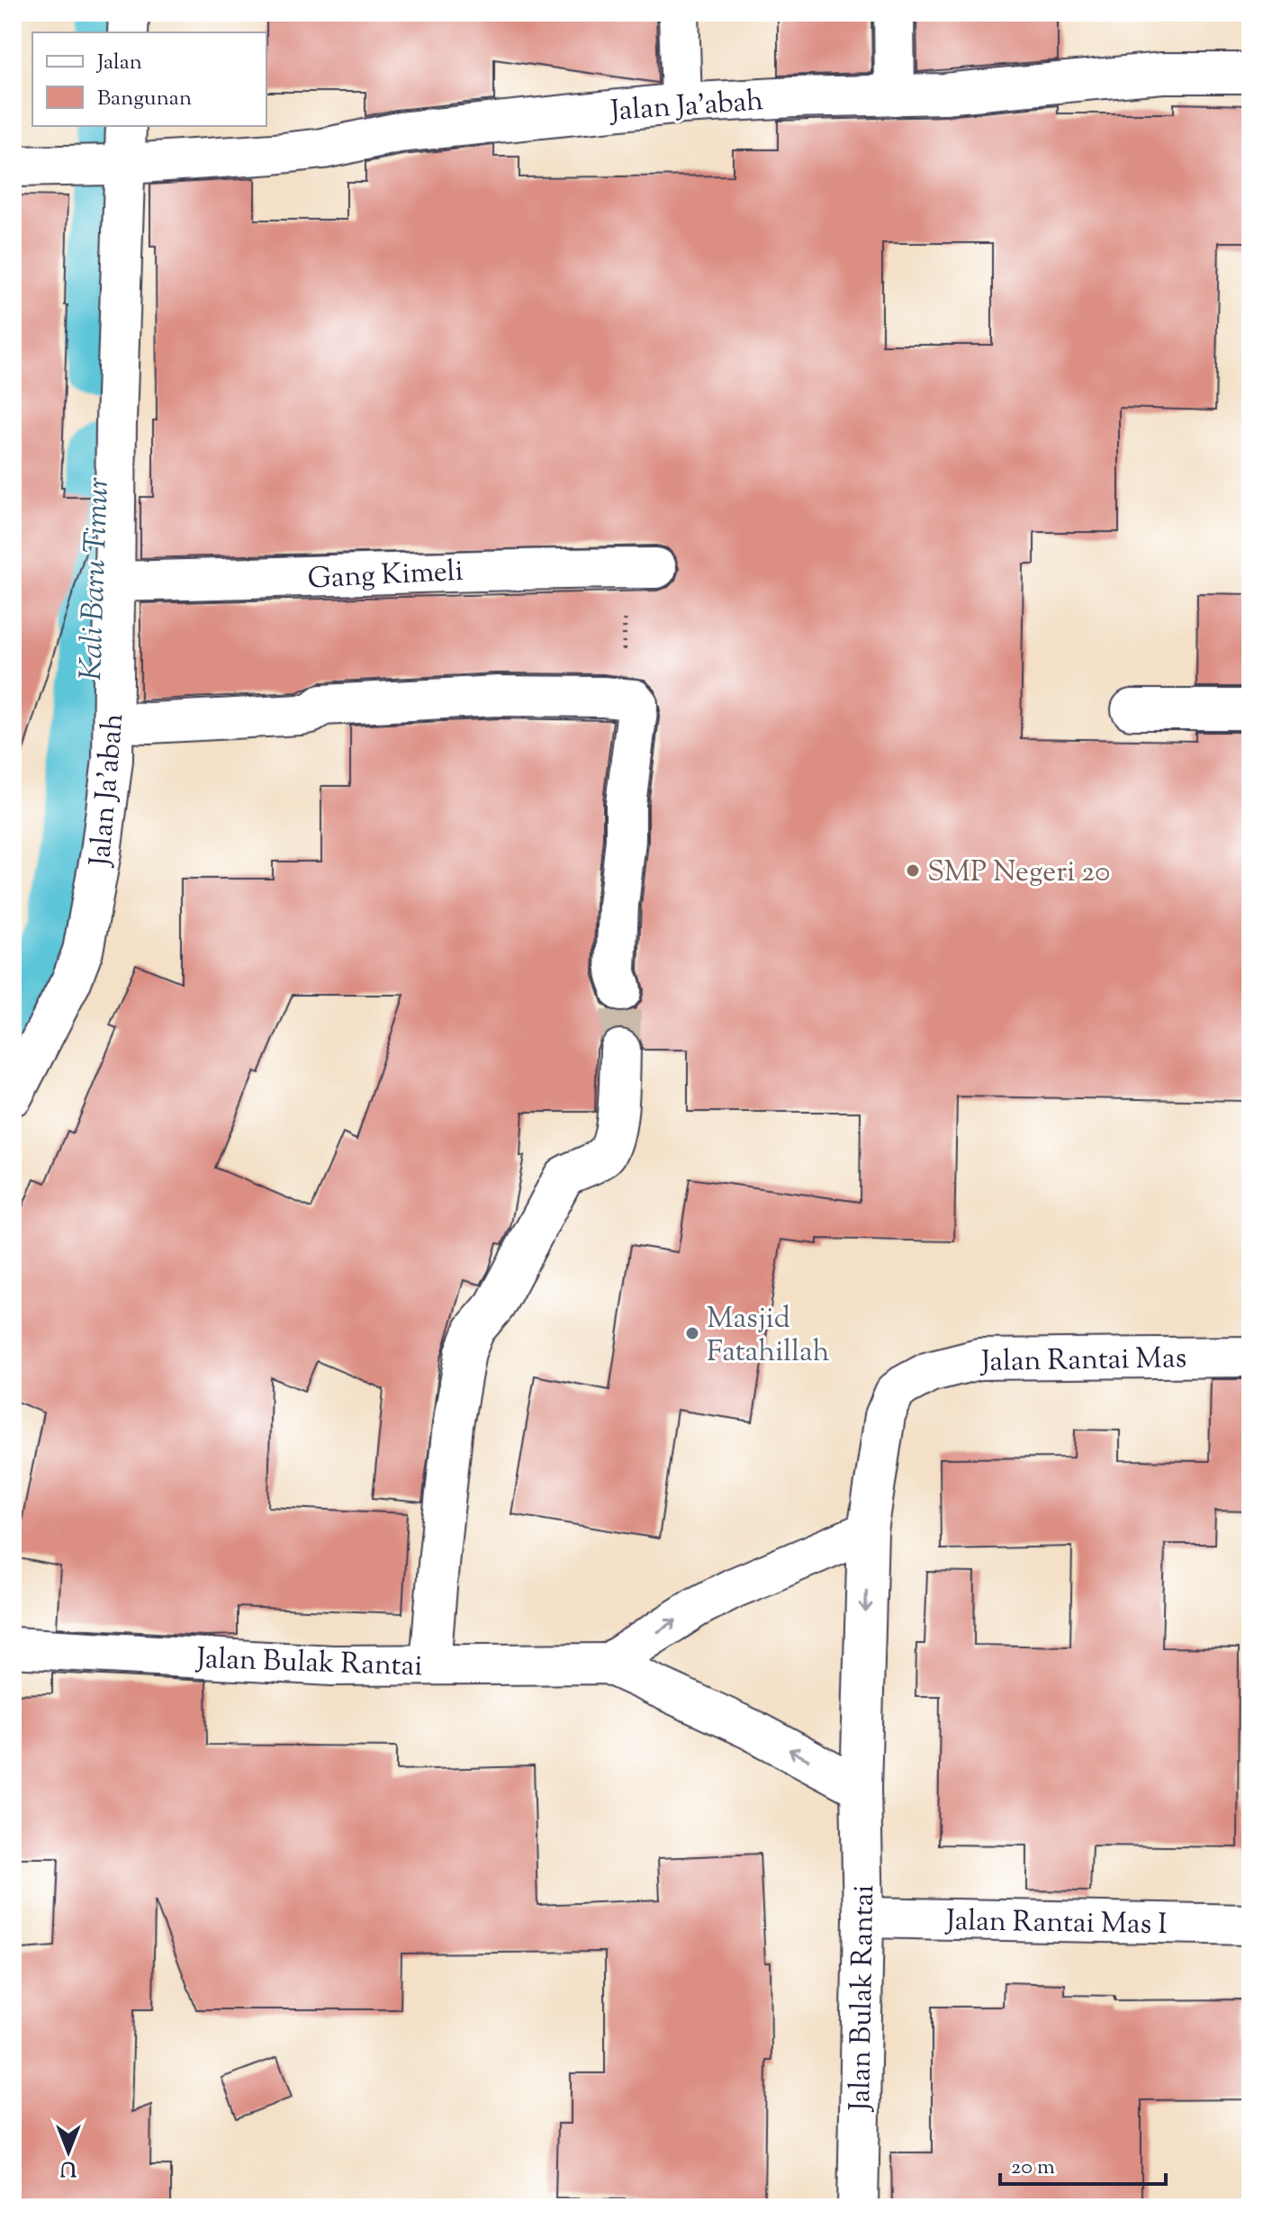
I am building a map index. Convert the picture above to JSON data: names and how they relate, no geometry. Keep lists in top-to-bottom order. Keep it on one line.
{"streets":{"street":["Jalan Ja'abah","Gang Kimeli","Jalan Rantai Mas","Jalan Bulak Rantai","Jalan Rantai Mas I"]},"crossings":[["Jalan Ja'abah","Gang Kimeli"],["Jalan Rantai Mas","Jalan Bulak Rantai"],["Jalan Bulak Rantai","Jalan Rantai Mas I"]],"water":["Kali Baru Timur"],"places":["SMP Negeri 20","Masjid Fatahillah"],"legend":["Jalan","Bangunan"],"scale_bar":"20 m","north":"bottom"}
